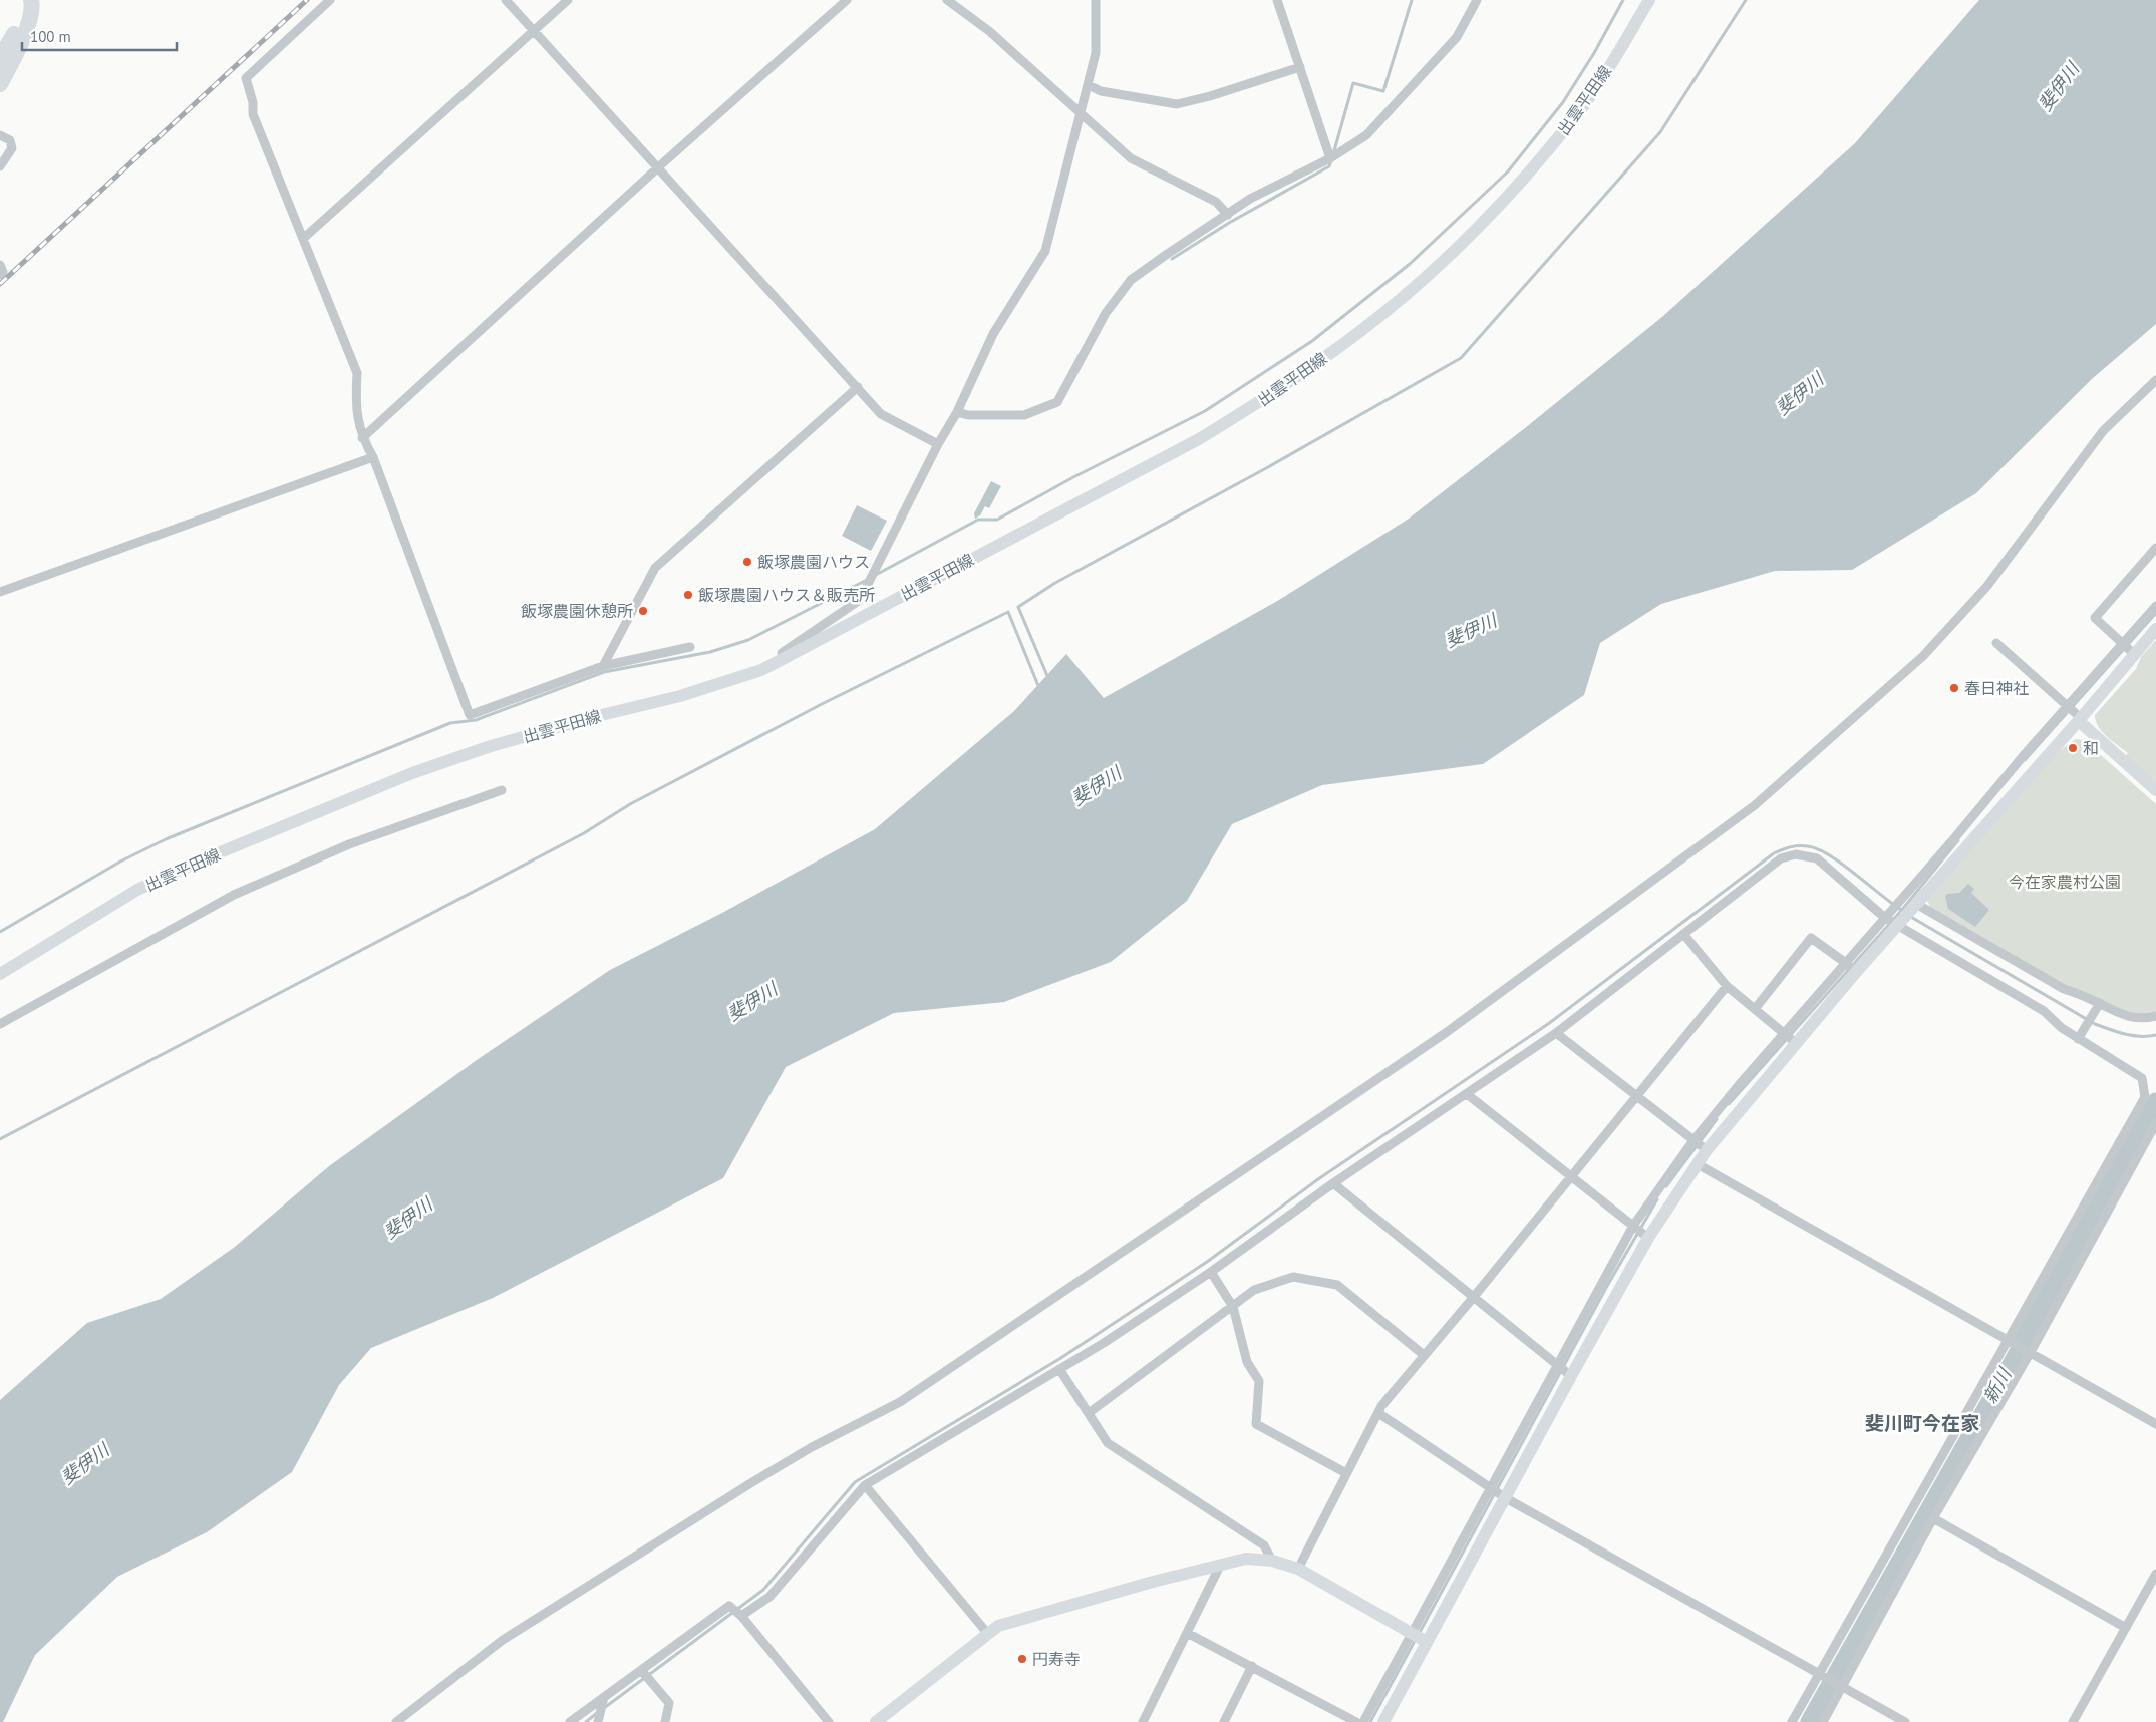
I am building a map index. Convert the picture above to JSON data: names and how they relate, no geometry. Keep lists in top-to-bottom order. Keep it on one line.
{"streets":{"street":["出雲平田線"]},"districts":["斐川町今在家"],"water":["斐伊川","新川"],"parks":["今在家農村公園"],"places":["飯塚農園ハウス","飯塚農園ハウス＆販売所","飯塚農園休憩所","春日神社","和","円寿寺"],"scale_bar":"100 m"}
